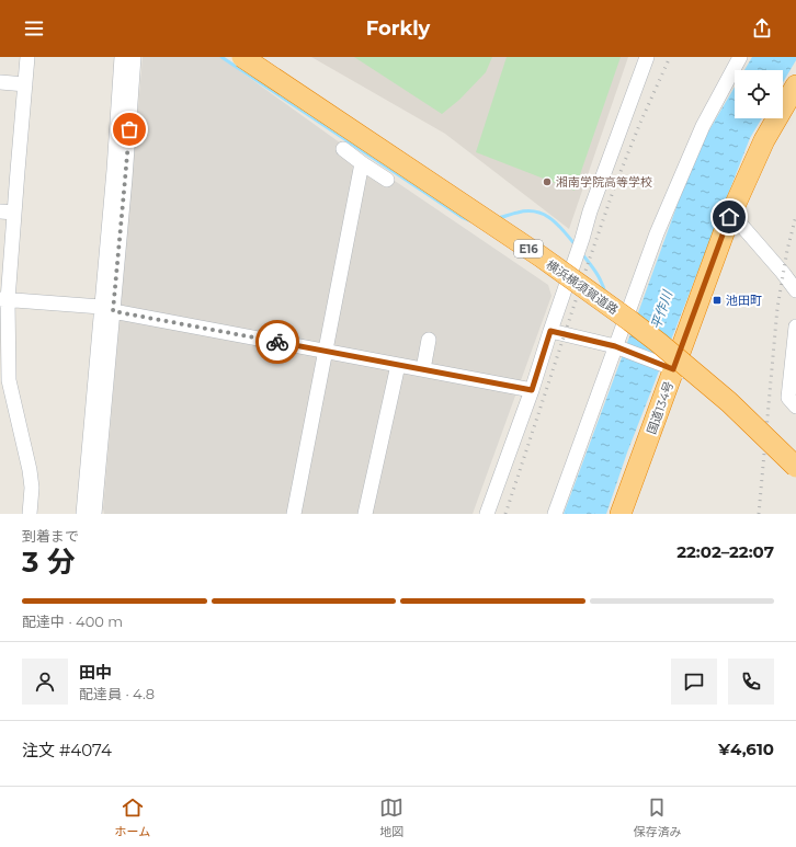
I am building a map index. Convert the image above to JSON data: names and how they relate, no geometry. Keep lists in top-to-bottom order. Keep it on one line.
{"streets":{"highway":["E16","横浜横須賀道路","国道134号"]},"water":["平作川"],"places":{"other":["湘南学院高等学校"],"transit":["池田町"]},"page":{"header":"Forkly","heading":["3 分","到着まで","22:02–22:07"],"panel":["田中","配達員 · 4.8","注文 #4074","¥4,610"],"bar":"配達中 · 400 m","tabs":["ホーム","地図","保存済み"]}}
